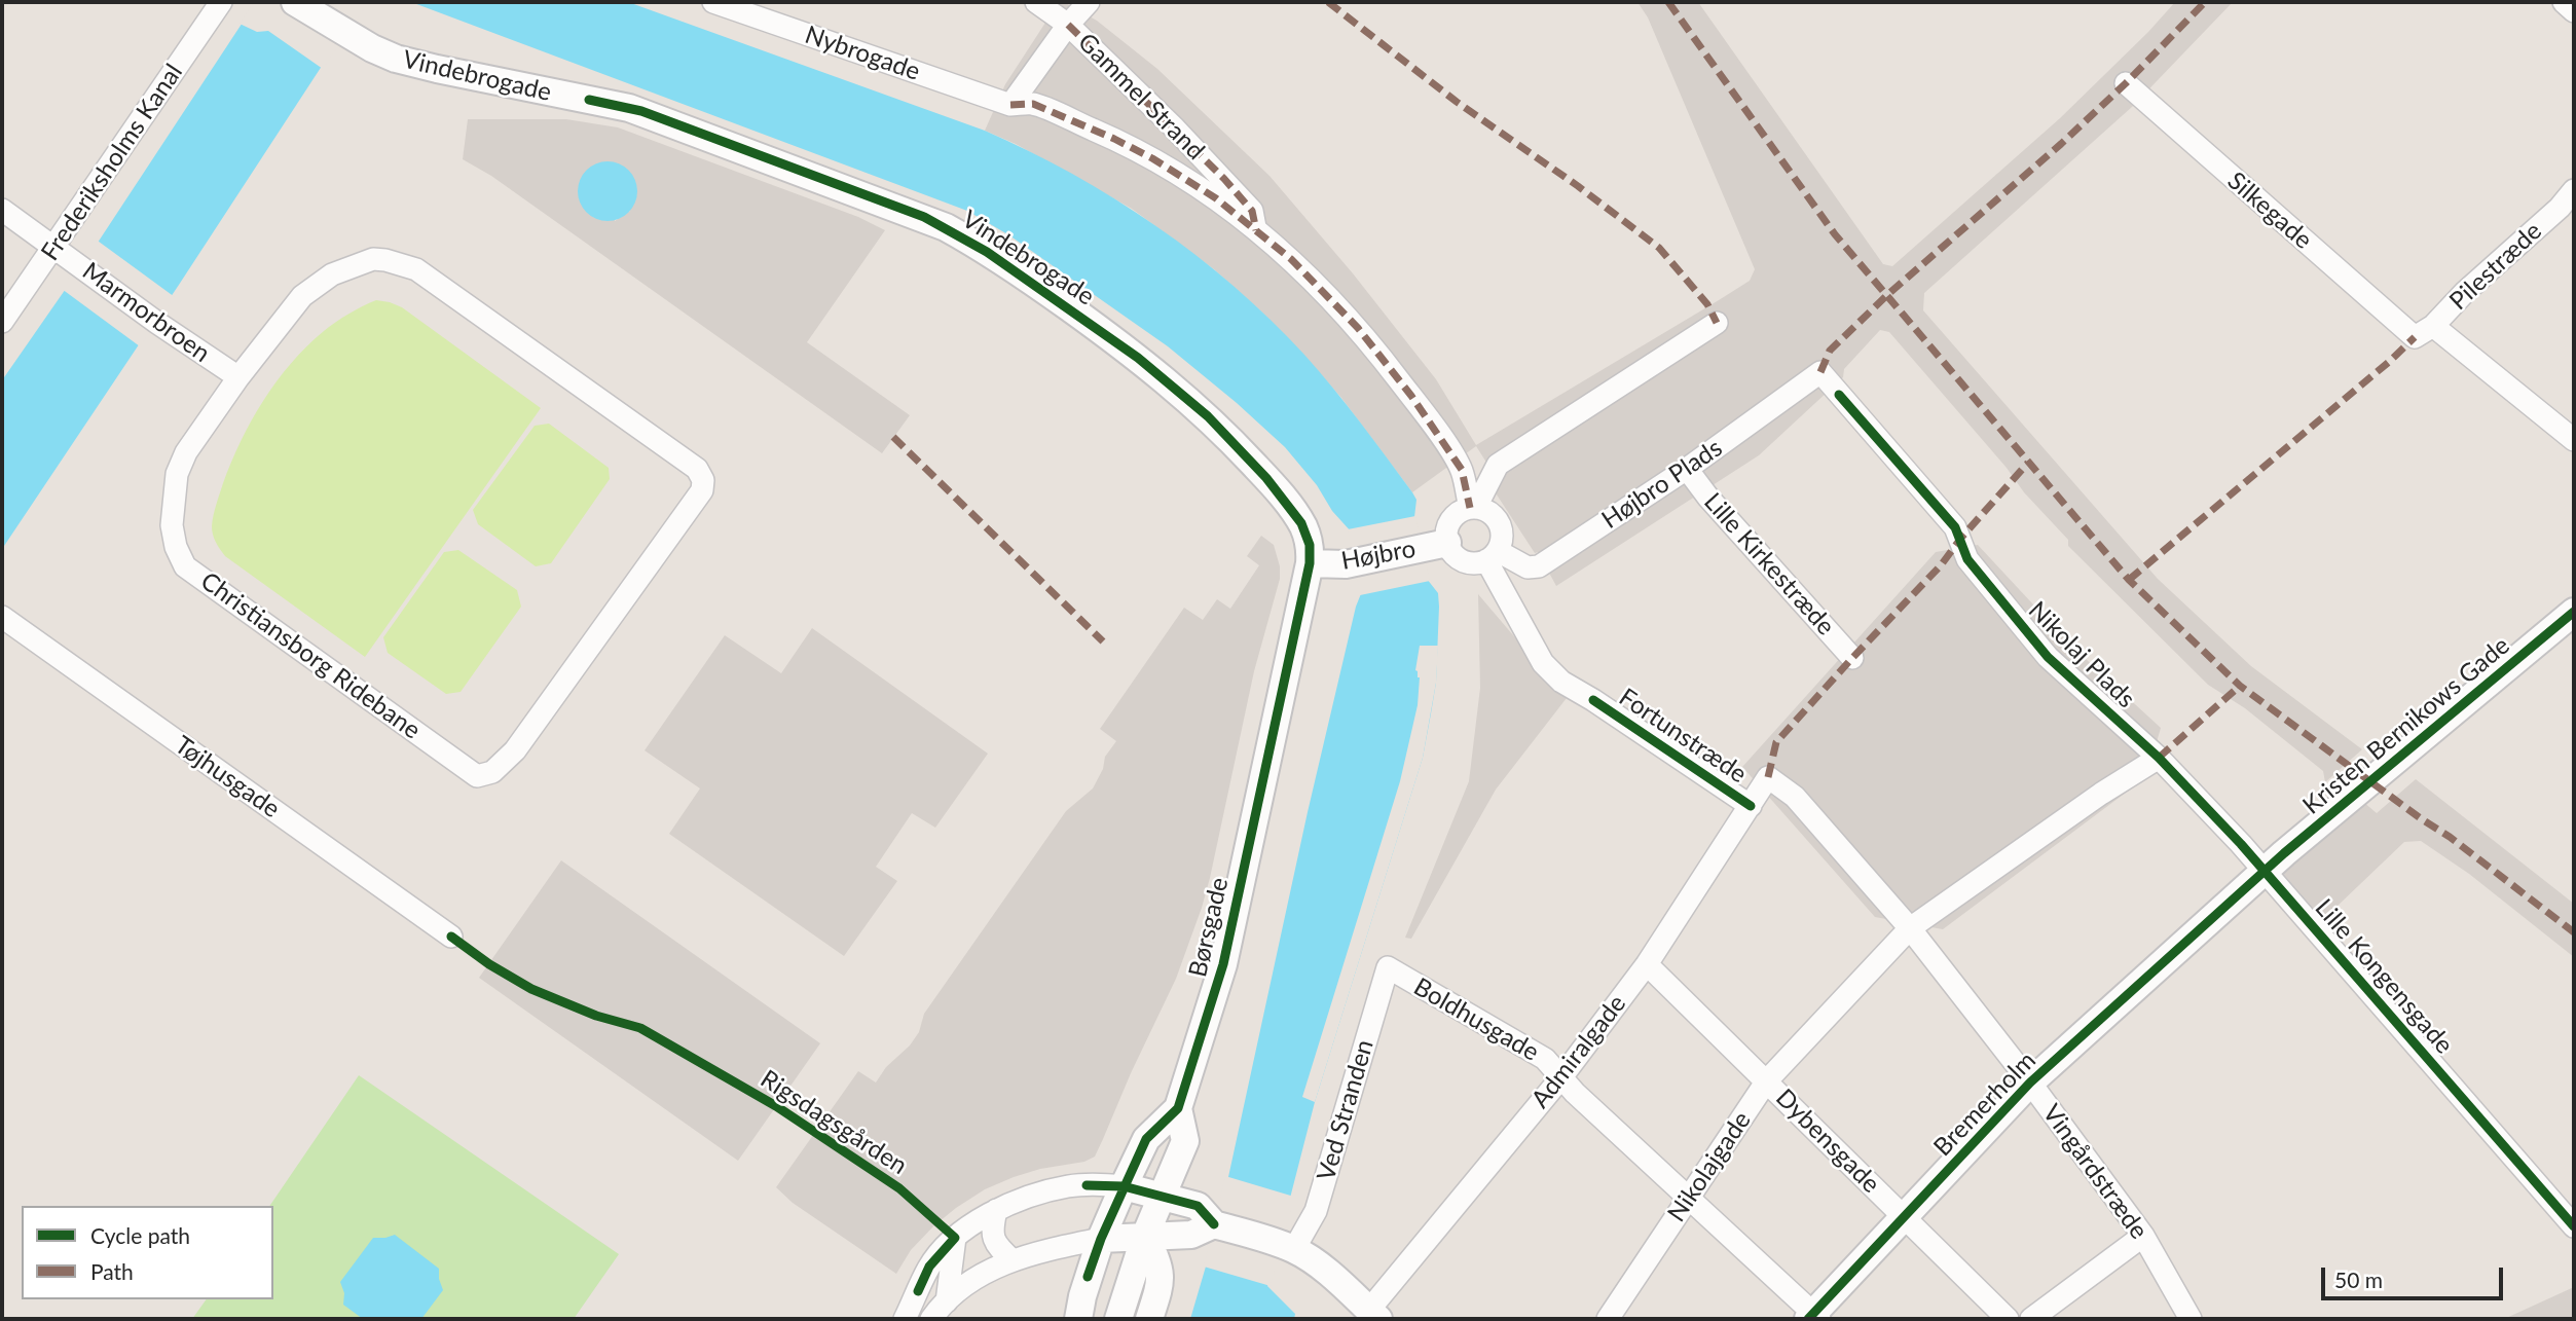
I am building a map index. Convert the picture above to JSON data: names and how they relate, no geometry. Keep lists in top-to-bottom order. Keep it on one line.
{"streets":{"street":["Nybrogade","Vindebrogade","Gammel Strand","Frederiksholms Kanal","Silkegade","Pilestræde","Marmorbroen","Højbro Plads","Højbro","Lille Kirkestræde","Nikolaj Plads","Christiansborg Ridebane","Kristen Bernikows Gade","Fortunstræde","Tøjhusgade","Børsgade","Lille Kongensgade","Boldhusgade","Admiralgade","Bremerholm","Ved Stranden","Dybensgade","Nikolajgade","Vingårdstræde"],"cycle path":["Rigsdagsgården"]},"crossings":[["Nybrogade","Gammel Strand"],["Vindebrogade","Højbro"],["Vindebrogade","Børsgade"],["Gammel Strand","Højbro Plads"],["Gammel Strand","Højbro"],["Gammel Strand","Fortunstræde"],["Frederiksholms Kanal","Marmorbroen"],["Silkegade","Pilestræde"],["Marmorbroen","Christiansborg Ridebane"],["Højbro Plads","Højbro"],["Højbro Plads","Lille Kirkestræde"],["Højbro Plads","Nikolaj Plads"],["Højbro Plads","Fortunstræde"],["Højbro","Fortunstræde"],["Højbro","Børsgade"],["Nikolaj Plads","Lille Kongensgade"],["Kristen Bernikows Gade","Lille Kongensgade"],["Kristen Bernikows Gade","Bremerholm"],["Fortunstræde","Admiralgade"],["Lille Kongensgade","Bremerholm"],["Boldhusgade","Admiralgade"],["Boldhusgade","Bremerholm"],["Boldhusgade","Ved Stranden"],["Boldhusgade","Nikolajgade"],["Admiralgade","Dybensgade"],["Admiralgade","Nikolajgade"],["Admiralgade","Vingårdstræde"],["Bremerholm","Dybensgade"],["Bremerholm","Vingårdstræde"],["Dybensgade","Nikolajgade"],["Nikolajgade","Vingårdstræde"]],"legend":["Cycle path","Path"],"scale_bar":"50 m"}
